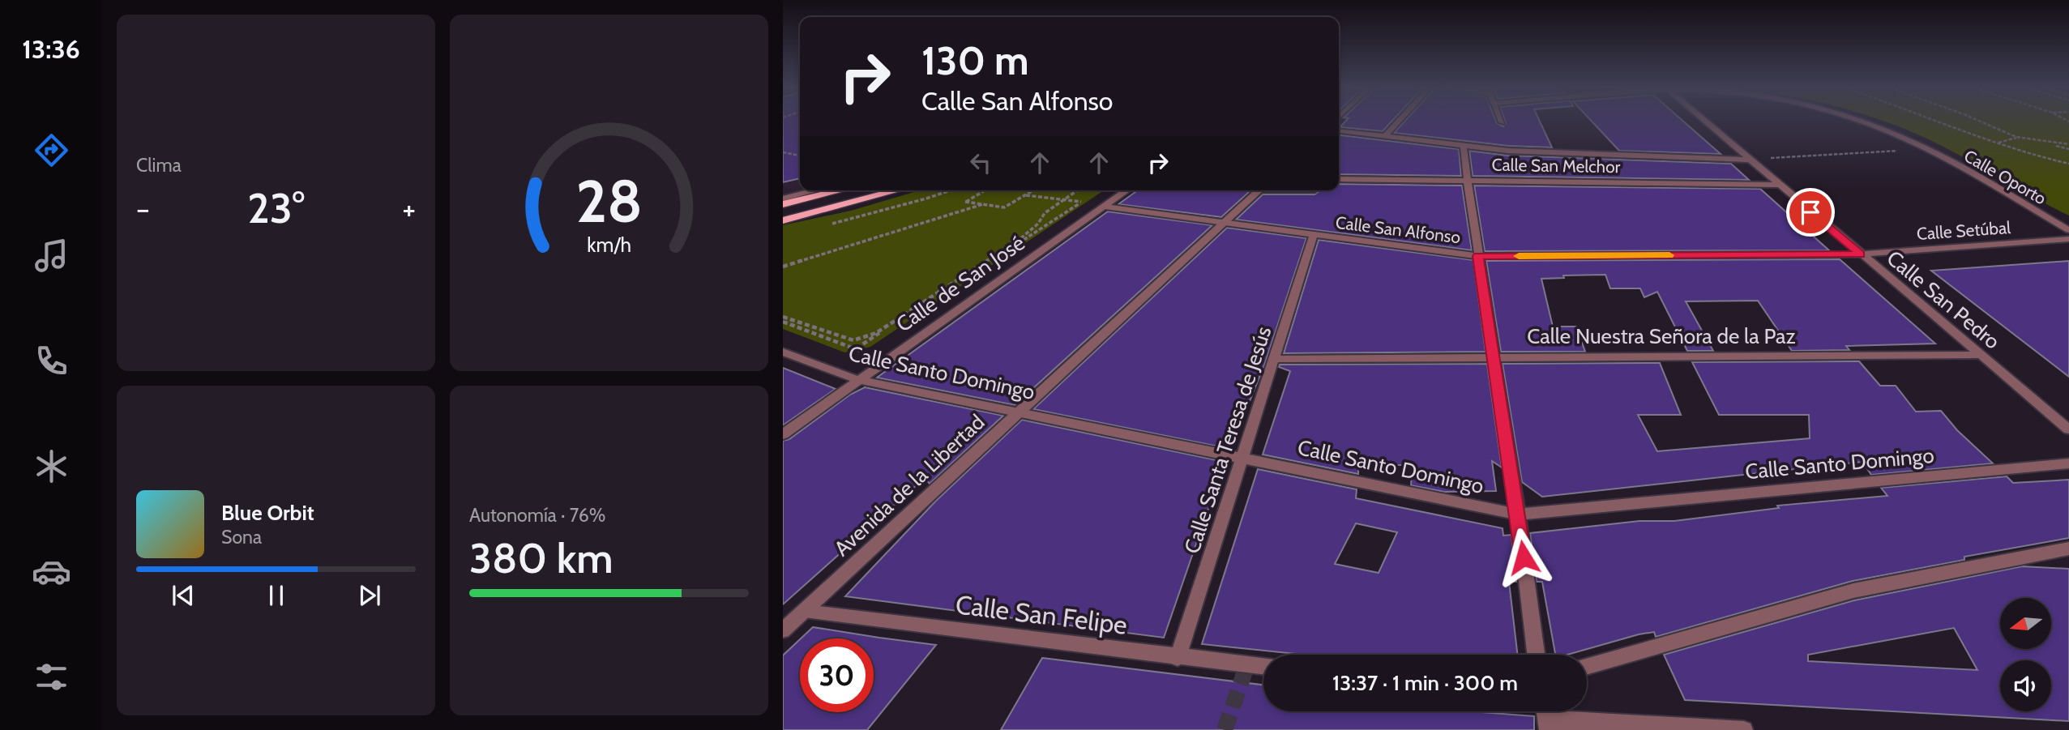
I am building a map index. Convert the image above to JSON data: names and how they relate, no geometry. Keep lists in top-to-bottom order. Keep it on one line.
{"streets":{"street":["Calle San Melchor","Calle Oporto","Calle San Alfonso","Calle Setúbal","Calle de San José","Calle San Pedro","Calle Nuestra Señora de la Paz","Calle Santo Domingo","Calle Santa Teresa de Jesús","Avenida de la Libertad","Calle San Felipe"]},"crossings":[["Calle San Melchor","Calle San Pedro"],["Calle San Alfonso","Calle Setúbal"],["Calle San Alfonso","Calle de San José"],["Calle San Alfonso","Calle San Pedro"],["Calle San Alfonso","Calle Santa Teresa de Jesús"],["Calle San Alfonso","Avenida de la Libertad"],["Calle Setúbal","Calle San Pedro"],["Calle de San José","Calle Santo Domingo"],["Calle San Pedro","Calle Nuestra Señora de la Paz"],["Calle Nuestra Señora de la Paz","Calle Santa Teresa de Jesús"],["Calle Santo Domingo","Calle Santa Teresa de Jesús"],["Calle Santo Domingo","Avenida de la Libertad"],["Calle Santa Teresa de Jesús","Calle San Felipe"],["Avenida de la Libertad","Calle San Felipe"]],"north":"left","page":{"tabs":"13:36","tile":["Clima",["Autonomía · 76%","380 km"]],"turn":["130 m","Calle San Alfonso"],"heat":["−","23°","+"],"song":["Blue Orbit","Sona"],"limit":"30","trip":"13:37 · 1 min · 300 m","gauge":["28","km/h"]}}
